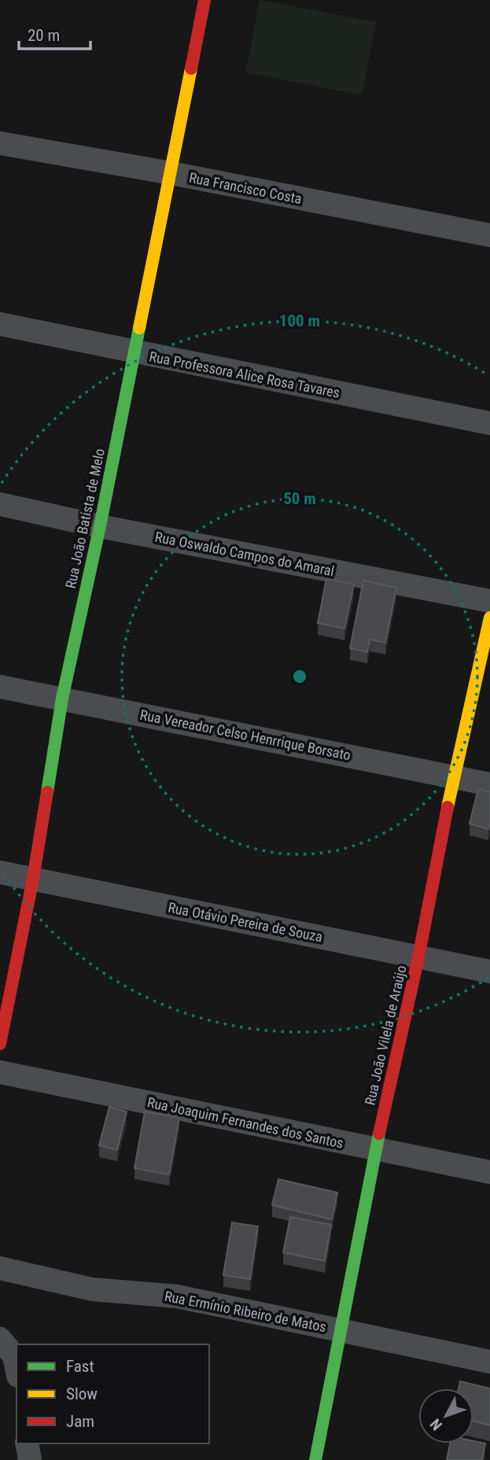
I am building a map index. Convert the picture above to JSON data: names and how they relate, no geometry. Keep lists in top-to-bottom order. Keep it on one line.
{"streets":{"street":["Rua Francisco Costa","Rua Professora Alice Rosa Tavares","Rua João Batista de Melo","Rua Oswaldo Campos do Amaral","Rua Vereador Celso Henrrique Borsato","Rua Otávio Pereira de Souza","Rua João Vilela de Araújo","Rua Joaquim Fernandes dos Santos","Rua Ermínio Ribeiro de Matos"]},"crossings":[["Rua Francisco Costa","Rua João Batista de Melo"],["Rua Professora Alice Rosa Tavares","Rua João Batista de Melo"],["Rua João Batista de Melo","Rua Oswaldo Campos do Amaral"],["Rua João Batista de Melo","Rua Vereador Celso Henrrique Borsato"],["Rua João Batista de Melo","Rua Otávio Pereira de Souza"],["Rua Vereador Celso Henrrique Borsato","Rua João Vilela de Araújo"],["Rua Otávio Pereira de Souza","Rua João Vilela de Araújo"],["Rua João Vilela de Araújo","Rua Joaquim Fernandes dos Santos"],["Rua João Vilela de Araújo","Rua Ermínio Ribeiro de Matos"]],"legend":["Fast","Slow","Jam"],"scale_bar":"20 m","north":"bottom left","rings":["100 m","50 m"]}
